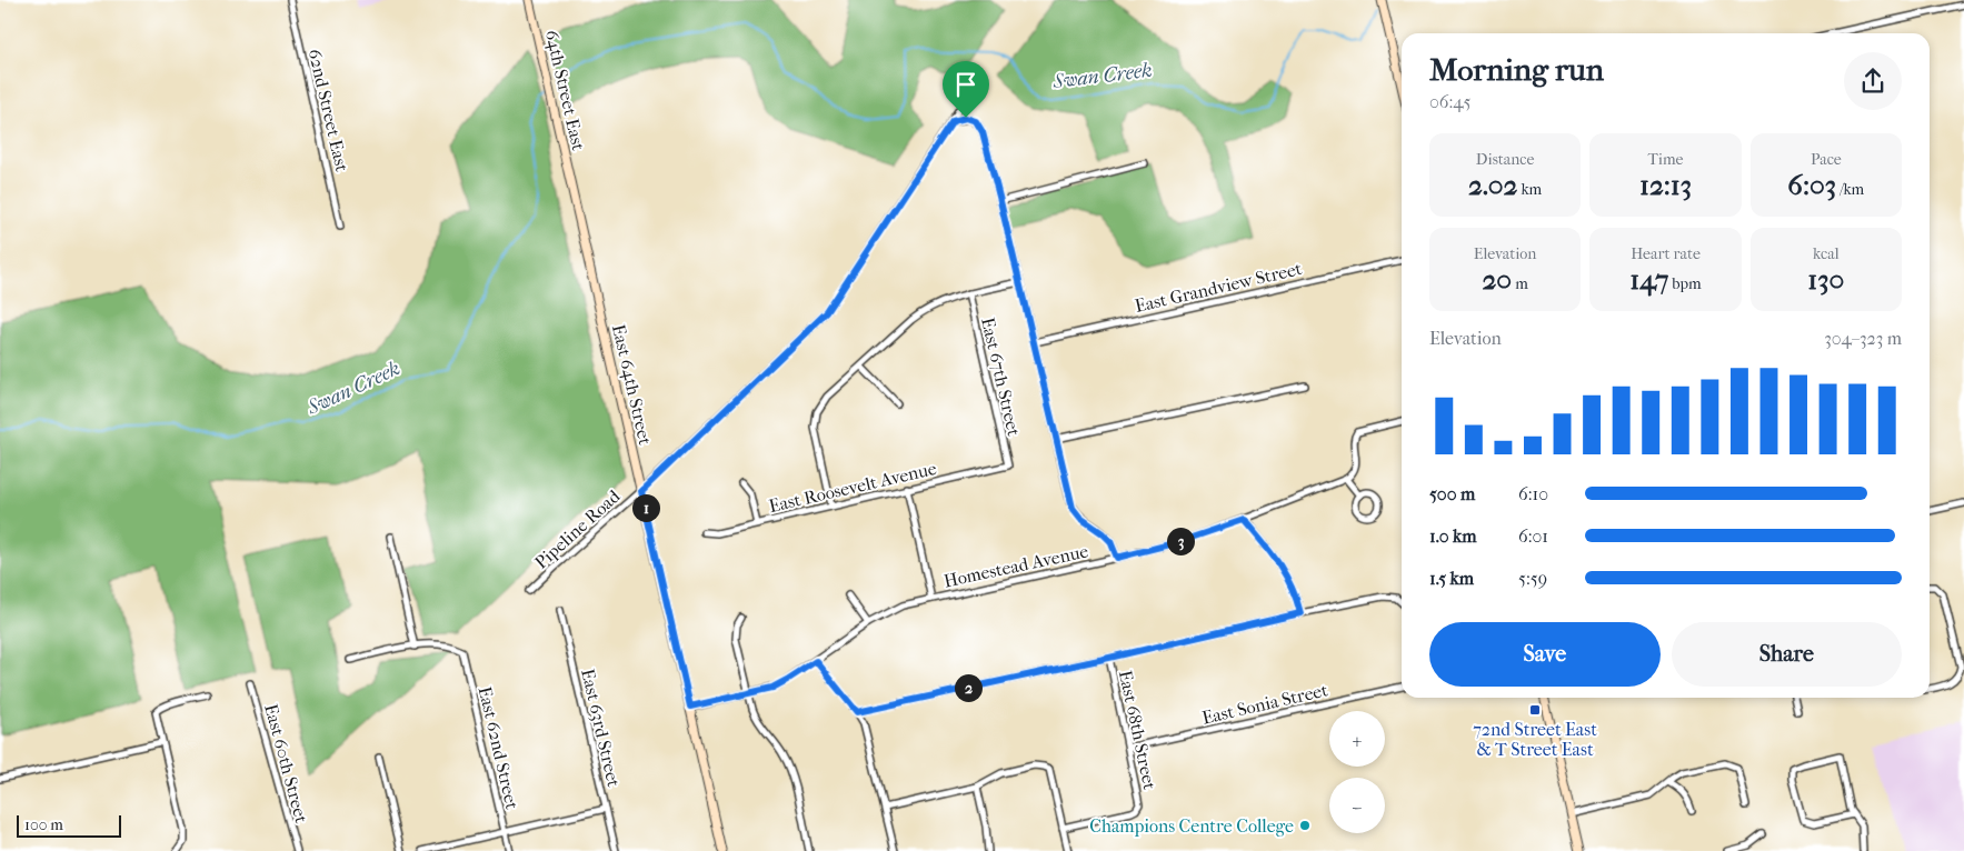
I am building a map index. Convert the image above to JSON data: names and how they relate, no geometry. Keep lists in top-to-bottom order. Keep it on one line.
{"streets":{"street":["64th Street East","62nd Street East","East Grandview Street","East 67th Street","East 64th Street","East Roosevelt Avenue","Pipeline Road","Homestead Avenue","East Sonia Street","East 63rd Street","East 68th Street","East 62nd Street","East 60th Street"]},"crossings":[["64th Street East","East 64th Street"],["East 67th Street","East Roosevelt Avenue"],["East 64th Street","Pipeline Road"],["East 64th Street","Homestead Avenue"],["East Sonia Street","East 68th Street"]],"water":["Swan Creek"],"places":{"transit":["72nd Street East & T Street East"],"other":["Champions Centre College"]},"scale_bar":"100 m","page":{"heading":["Morning run","06:45"],"stats":[["Distance","2.02 km"],["Time","12:13"],["Pace","6:03 /km"],["Elevation","20 m"],["Heart rate","147 bpm"],["kcal","130"]],"chart":["Elevation","304–323 m"],"list":[{"name":"500 m","note":"6:10"},{"name":"1.0 km","note":"6:01"},{"name":"1.5 km","note":"5:59"}],"pins":["1","3","2"],"buttons":["Save","Share"],"map_buttons":["+","−"],"scale":"100 m"}}
